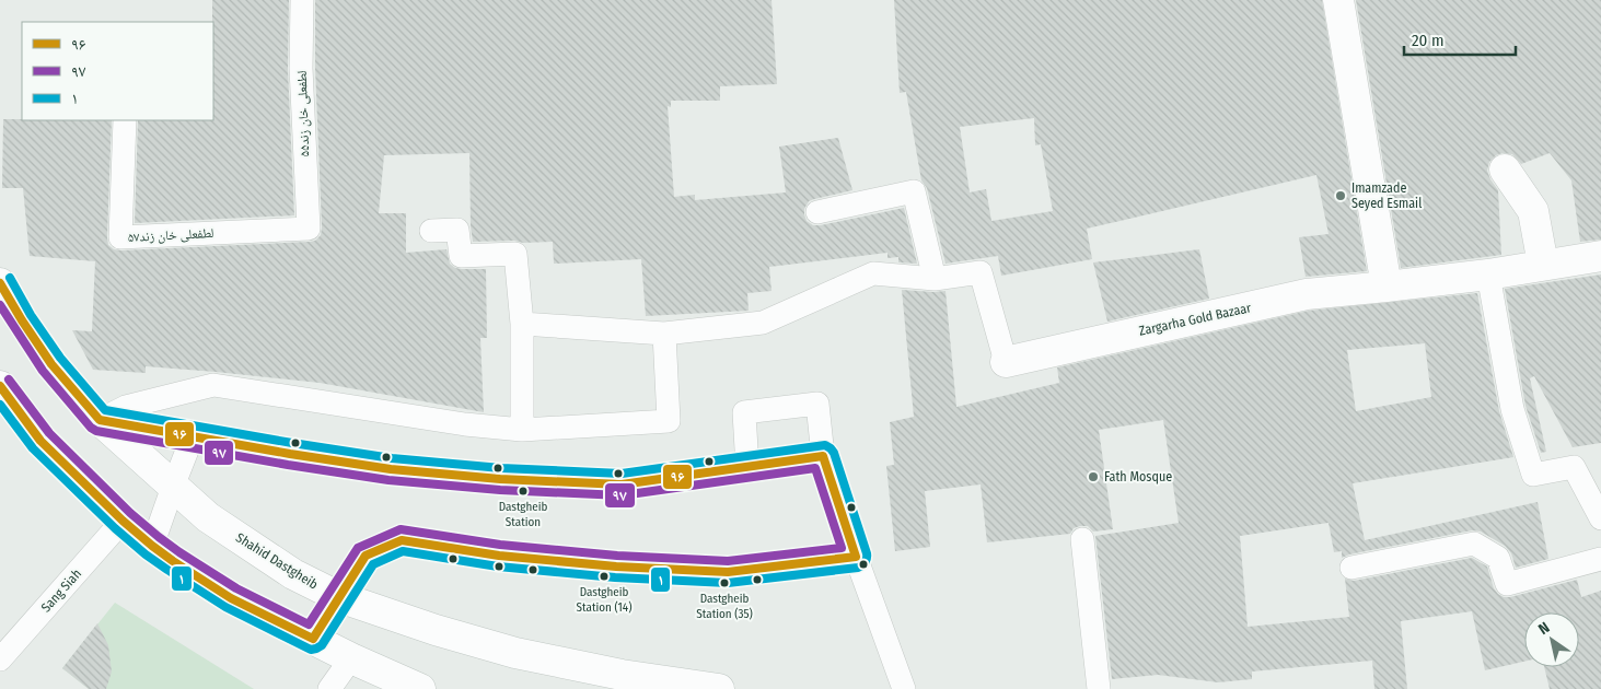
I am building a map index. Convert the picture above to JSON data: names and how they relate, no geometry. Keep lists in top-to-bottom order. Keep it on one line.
{"streets":{"street":["Zargarha Gold Bazaar","Shahid Dastgheib"],"lane":["لطفعلی خان زند۵۵","لطفعلی خان زند۵۷","Sang Siah"]},"crossings":[["لطفعلی خان زند۵۵","لطفعلی خان زند۵۷"]],"places":["Imamzade Seyed Esmail","Fath Mosque","Dastgheib Station","Dastgheib Station (14)","Dastgheib Station (35)"],"lines":["transit line ۱","transit line ۹۶","transit line ۹۷"],"legend":["۹۶","۹۷","۱"],"scale_bar":"20 m","north":"top left"}
